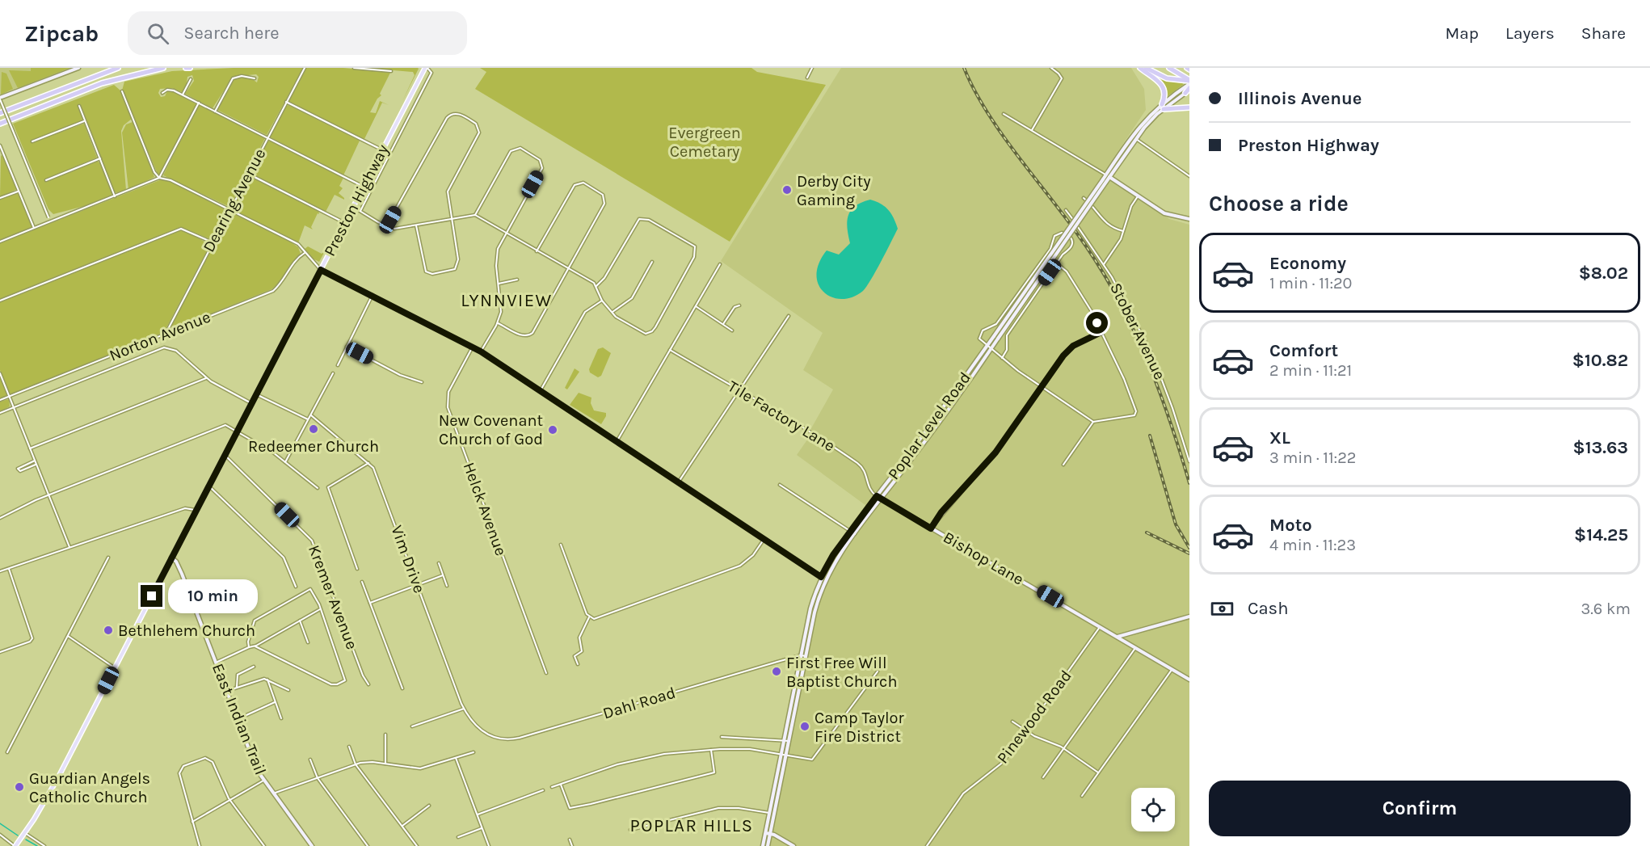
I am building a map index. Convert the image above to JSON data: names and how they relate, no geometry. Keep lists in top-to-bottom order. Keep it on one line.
{"streets":{"main road":["Preston Highway","Poplar Level Road","Bishop Lane","East Indian Trail"],"street":["Dearing Avenue","Stober Avenue","Norton Avenue","Tile Factory Lane","Helck Avenue","Vim Drive","Kremer Avenue","Dahl Road","Pinewood Road"]},"crossings":[["Dearing Avenue","Norton Avenue"],["Preston Highway","Kremer Avenue"],["Preston Highway","East Indian Trail"],["Tile Factory Lane","Poplar Level Road"],["Tile Factory Lane","Bishop Lane"],["Poplar Level Road","Bishop Lane"],["Poplar Level Road","Dahl Road"],["Bishop Lane","Pinewood Road"],["Vim Drive","Dahl Road"]],"districts":["LYNNVIEW","POPLAR HILLS"],"parks":["Evergreen Cemetary"],"places":["Derby City Gaming","Redeemer Church","New Covenant Church of God","Bethlehem Church","First Free Will Baptist Church","Camp Taylor Fire District","Guardian Angels Catholic Church"],"page":{"header":"Zipcab","search":"Search here","nav":["Map","Layers","Share"],"banner":["Illinois Avenue","Preston Highway"],"heading":"Choose a ride","list":[{"name":"Economy","note":"1 min · 11:20","value":"$8.02"},{"name":"Comfort","note":"2 min · 11:21","value":"$10.82"},{"name":"XL","note":"3 min · 11:22","value":"$13.63"},{"name":"Moto","note":"4 min · 11:23","value":"$14.25"}],"bubble":"10 min","pay":["Cash","3.6 km"],"buttons":"Confirm"}}
